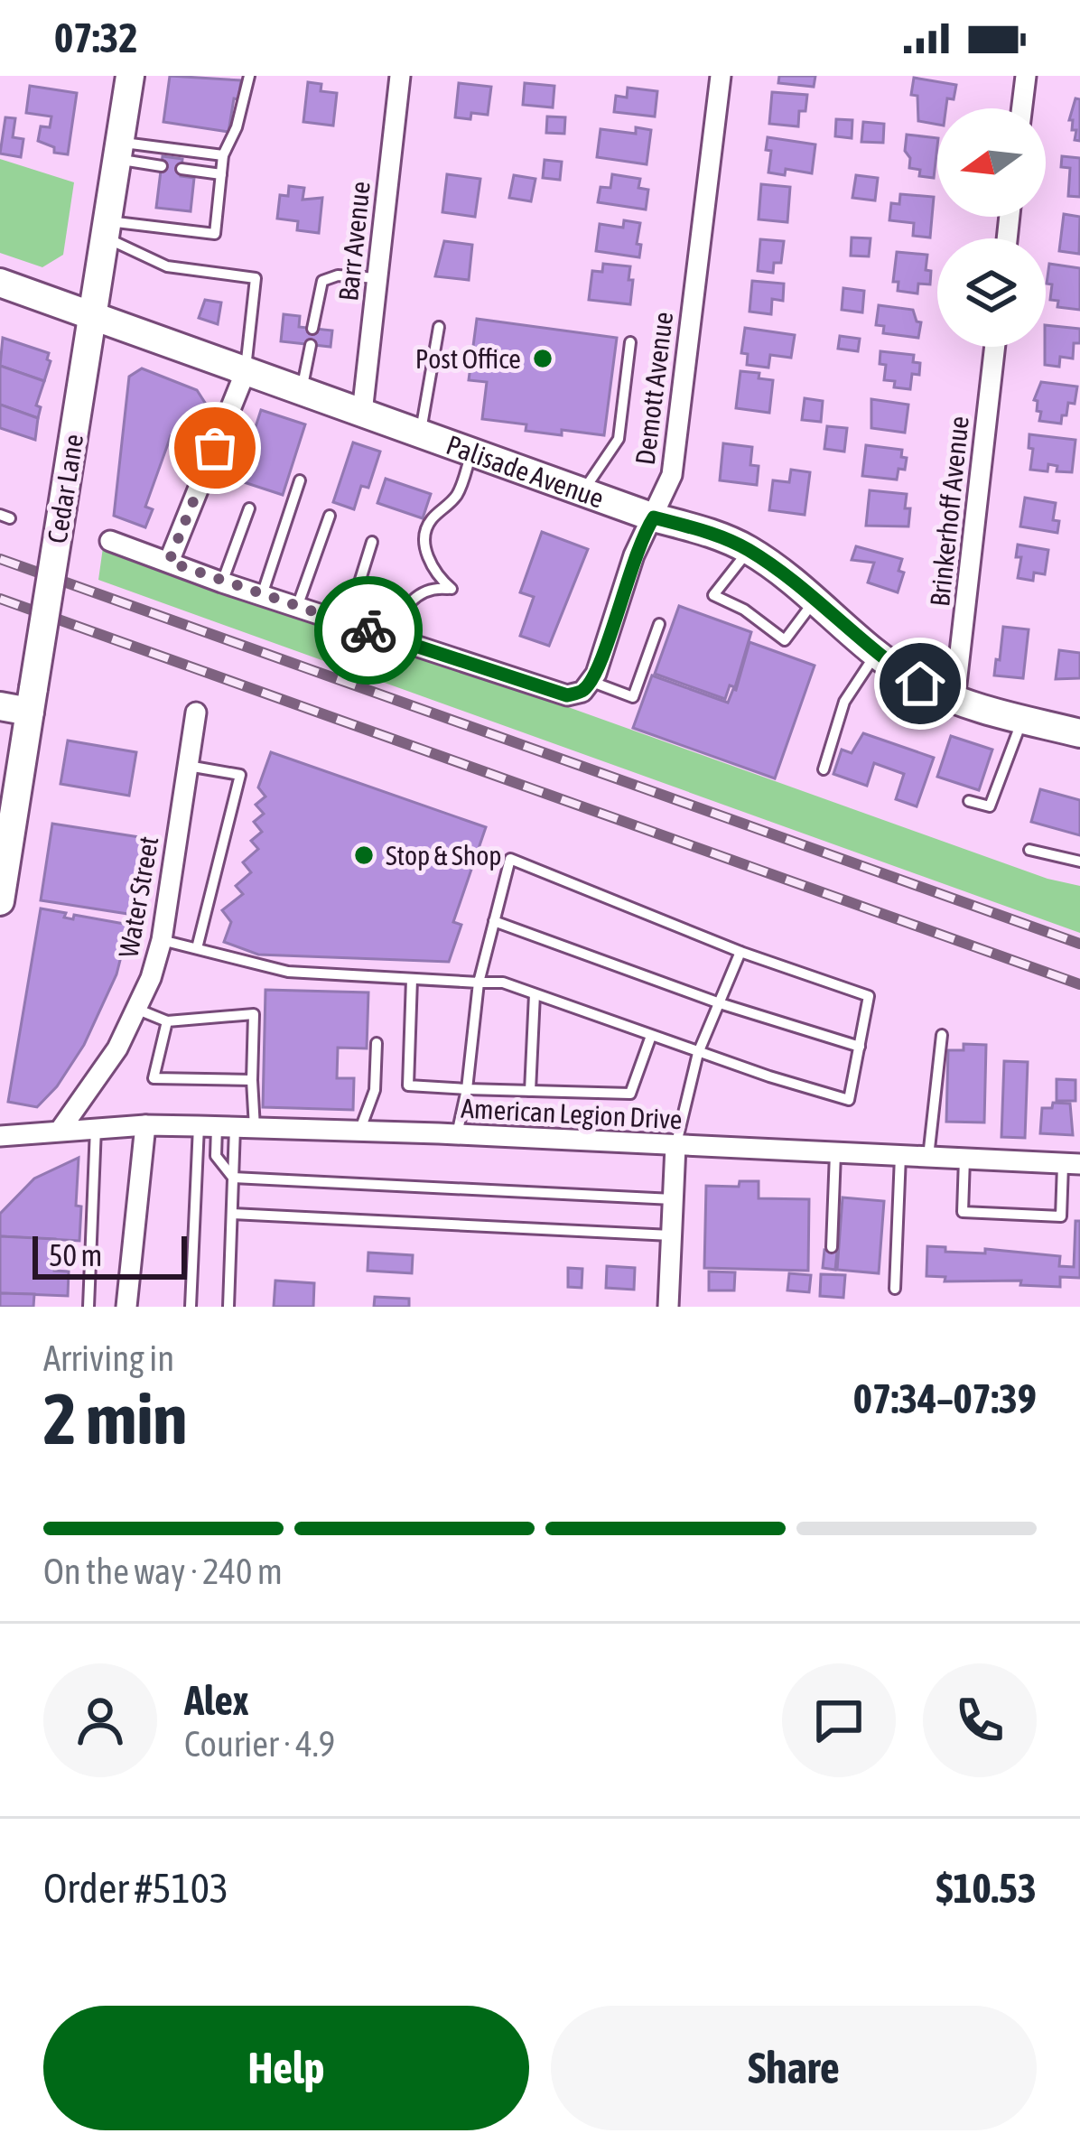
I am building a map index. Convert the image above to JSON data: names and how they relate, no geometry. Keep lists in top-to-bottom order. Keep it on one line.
{"streets":{"street":["Barr Avenue","Demott Avenue","Palisade Avenue","Cedar Lane","Brinkerhoff Avenue","Water Street","American Legion Drive"]},"crossings":[["Barr Avenue","Palisade Avenue"],["Demott Avenue","Palisade Avenue"],["Palisade Avenue","Cedar Lane"],["Palisade Avenue","Brinkerhoff Avenue"],["Water Street","American Legion Drive"]],"places":["Post Office","Stop & Shop"],"scale_bar":"50 m","north":"left","page":{"status":"07:32","scale":"50 m","heading":["2 min","Arriving in","07:34–07:39"],"panel":["Alex","Courier · 4.9","Order #5103","$10.53"],"bar":"On the way · 240 m","buttons":["Help","Share"]}}
